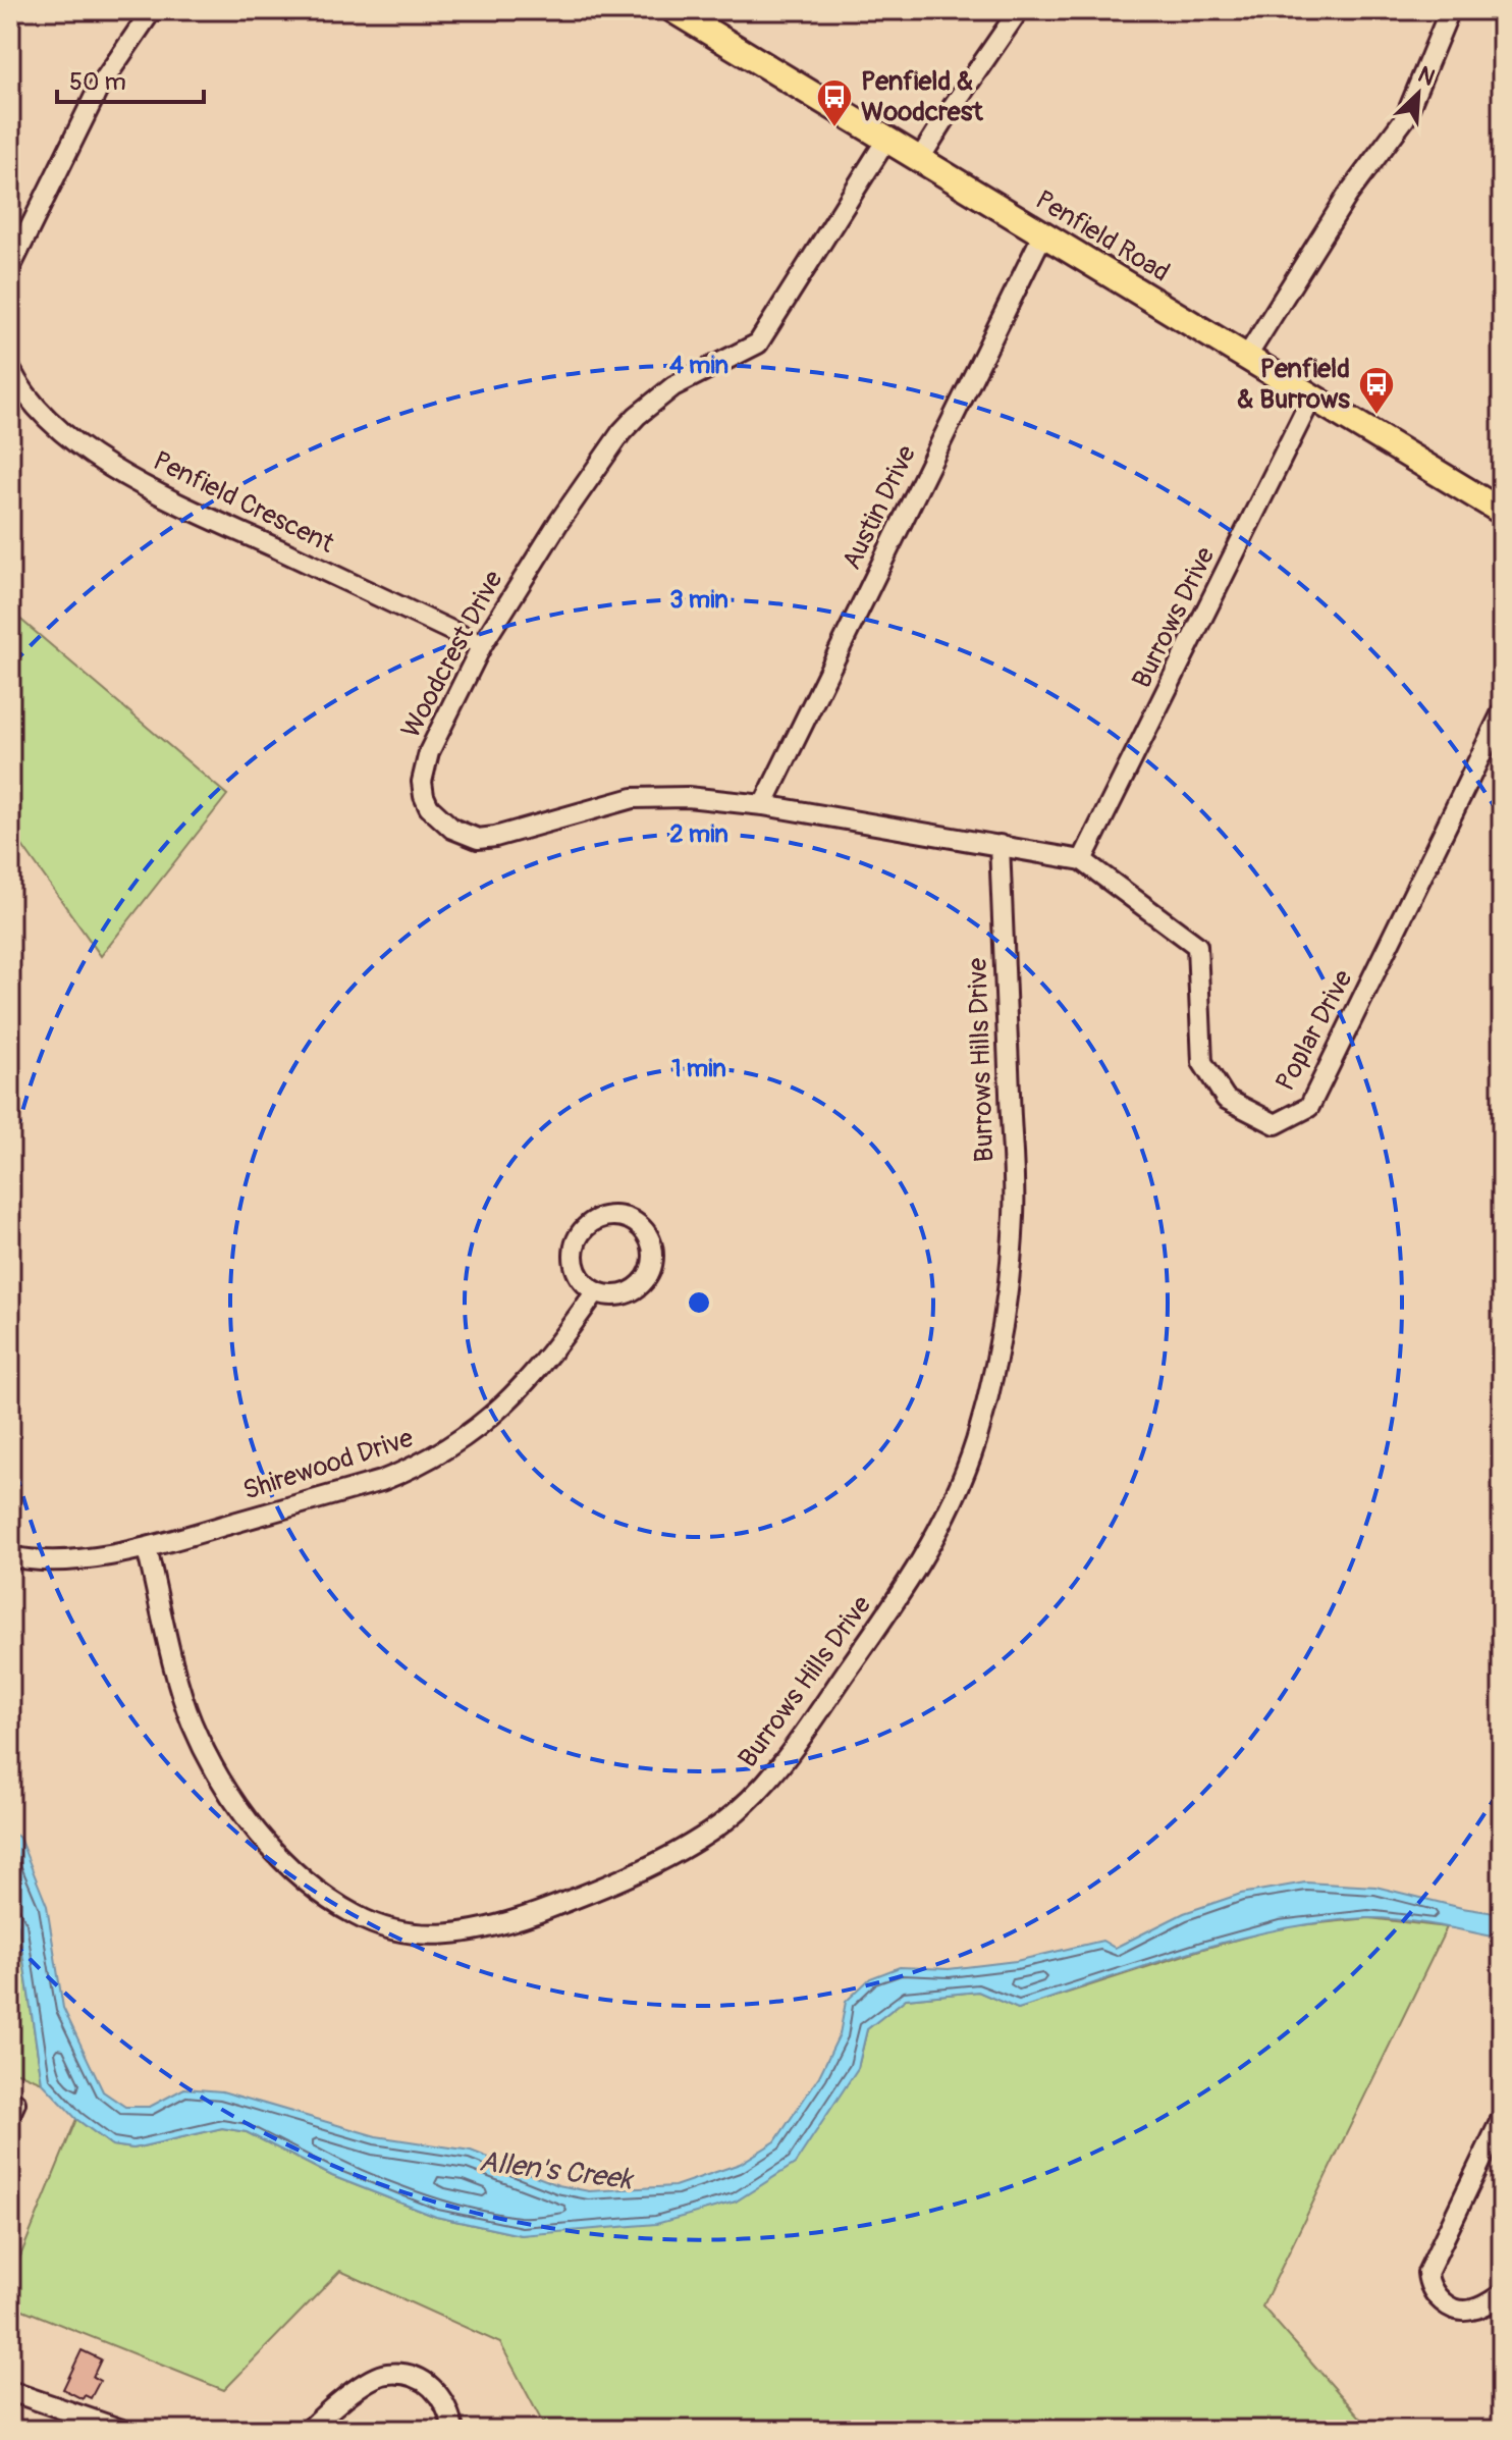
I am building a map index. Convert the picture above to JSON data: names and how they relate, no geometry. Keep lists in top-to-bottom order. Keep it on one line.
{"streets":{"main road":["Penfield Road"],"street":["Penfield Crescent","Austin Drive","Burrows Drive","Woodcrest Drive","Poplar Drive","Burrows Hills Drive","Shirewood Drive"]},"crossings":[["Penfield Road","Austin Drive"],["Penfield Road","Burrows Drive"],["Penfield Road","Woodcrest Drive"],["Penfield Crescent","Woodcrest Drive"],["Austin Drive","Woodcrest Drive"],["Burrows Drive","Woodcrest Drive"],["Burrows Drive","Poplar Drive"],["Woodcrest Drive","Poplar Drive"],["Woodcrest Drive","Burrows Hills Drive"],["Burrows Hills Drive","Shirewood Drive"]],"water":["Allen's Creek"],"places":{"bus stop":["Penfield & Woodcrest","Penfield & Burrows"]},"scale_bar":"50 m","north":"top right","rings":["4 min","3 min","2 min","1 min"]}
